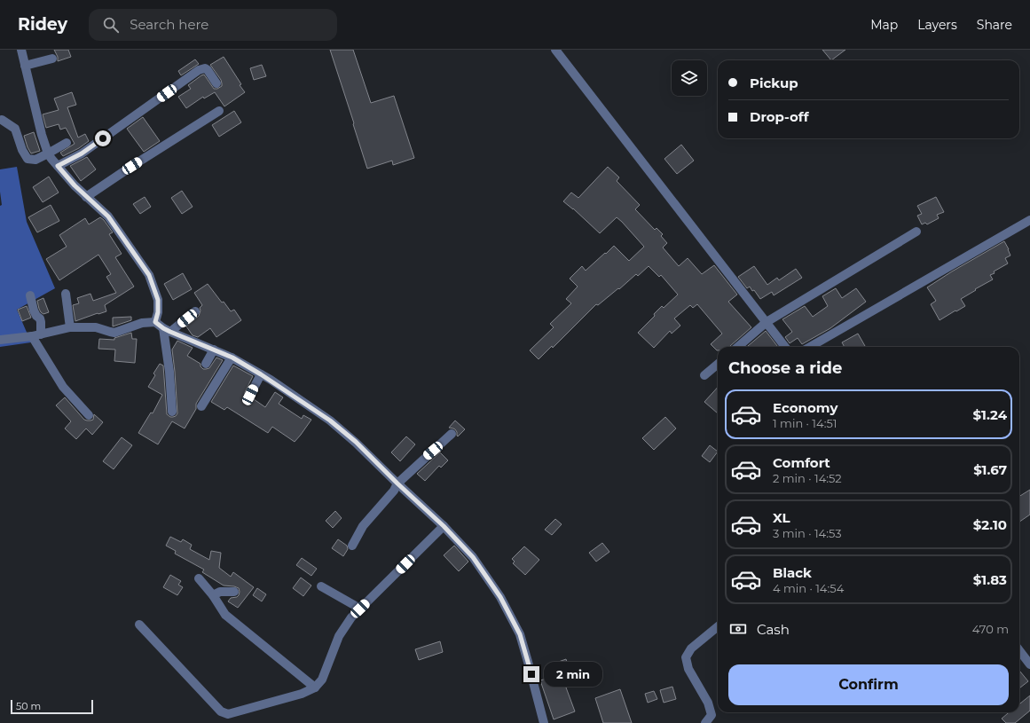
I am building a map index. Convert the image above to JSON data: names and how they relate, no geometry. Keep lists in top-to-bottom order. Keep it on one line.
{"scale_bar":"50 m","page":{"header":"Ridey","search":"Search here","nav":["Map","Layers","Share"],"banner":["Pickup","Drop-off"],"heading":"Choose a ride","list":[{"name":"Economy","note":"1 min · 14:51","value":"$1.24"},{"name":"Comfort","note":"2 min · 14:52","value":"$1.67"},{"name":"XL","note":"3 min · 14:53","value":"$2.10"},{"name":"Black","note":"4 min · 14:54","value":"$1.83"}],"pay":["Cash","470 m"],"buttons":"Confirm","bubble":"2 min","scale":"50 m"}}
